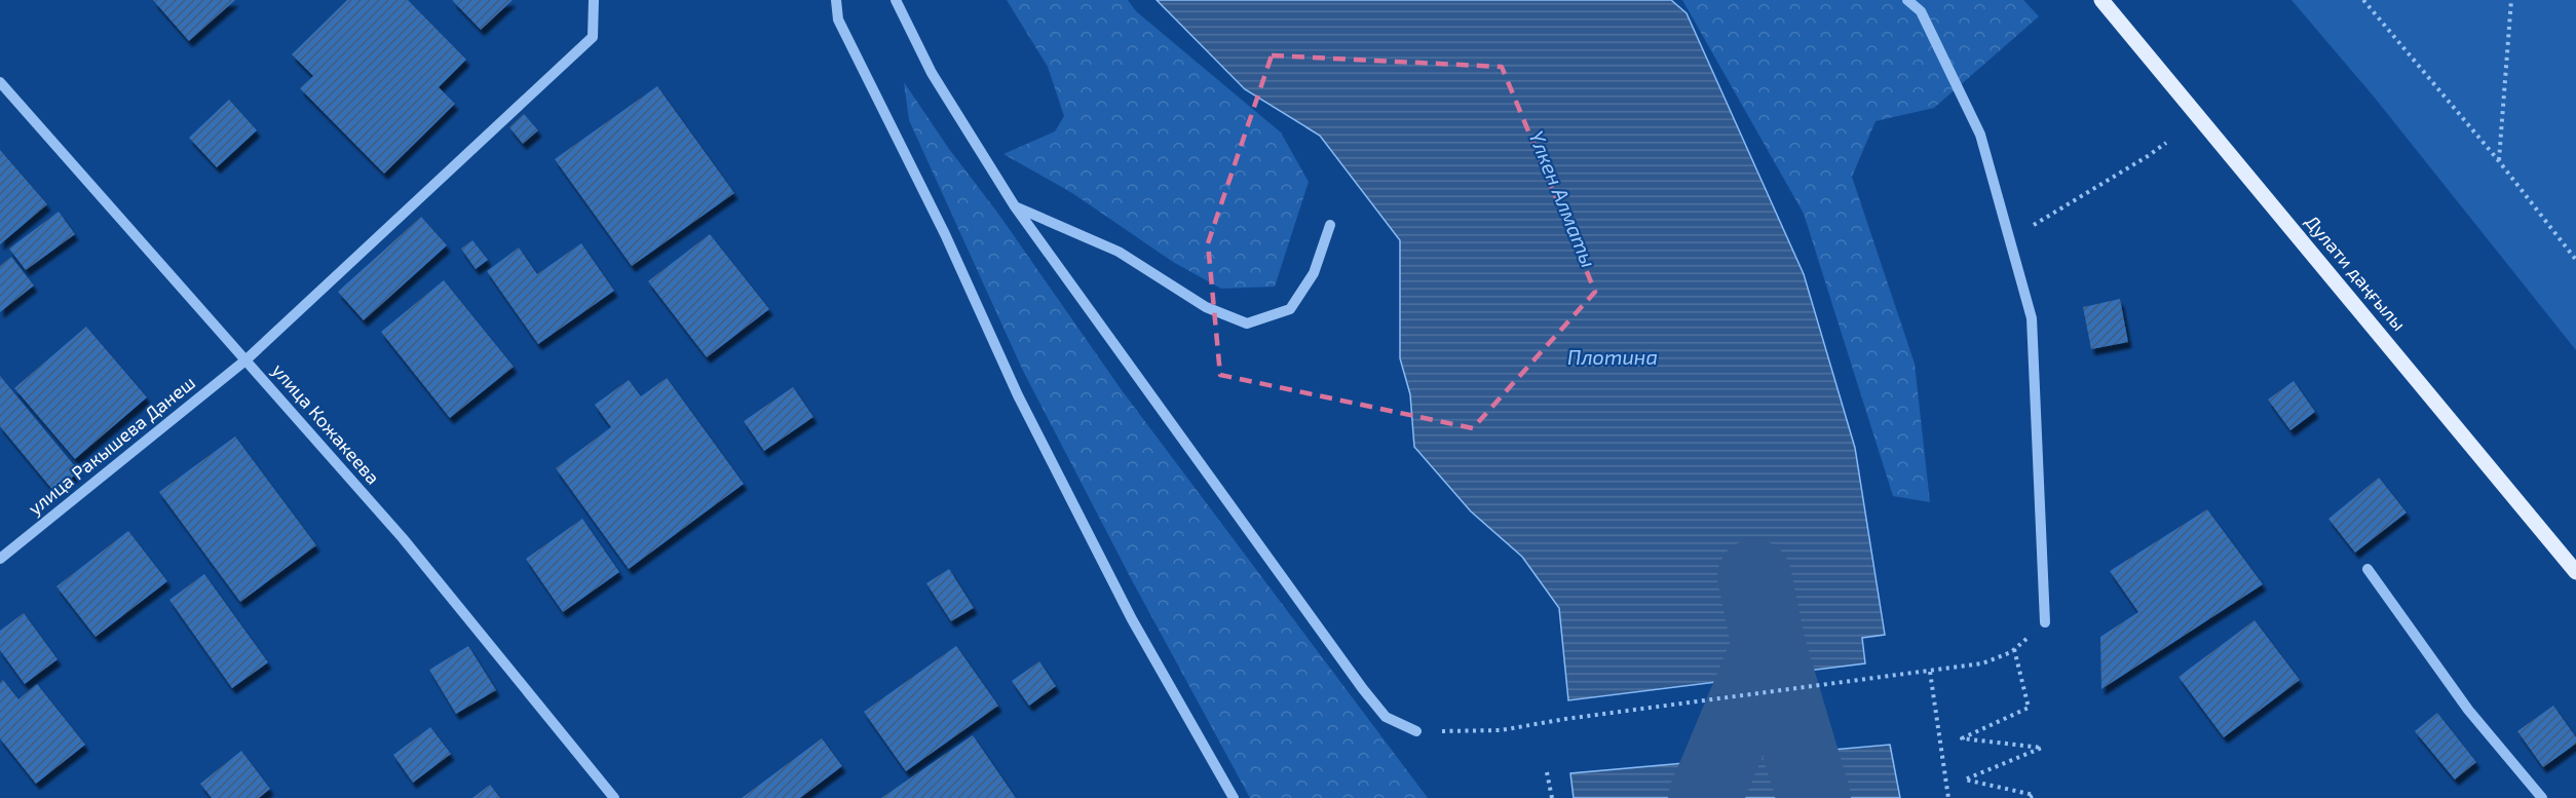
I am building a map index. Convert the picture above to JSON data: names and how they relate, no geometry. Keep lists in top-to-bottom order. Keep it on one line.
{"streets":{"main road":["Дулати даңғылы"],"street":["улица Кожакеева","улица Ракышева Данеш"]},"crossings":[["улица Кожакеева","улица Ракышева Данеш"]],"water":["Үлкен Алматы","Плотина"]}
